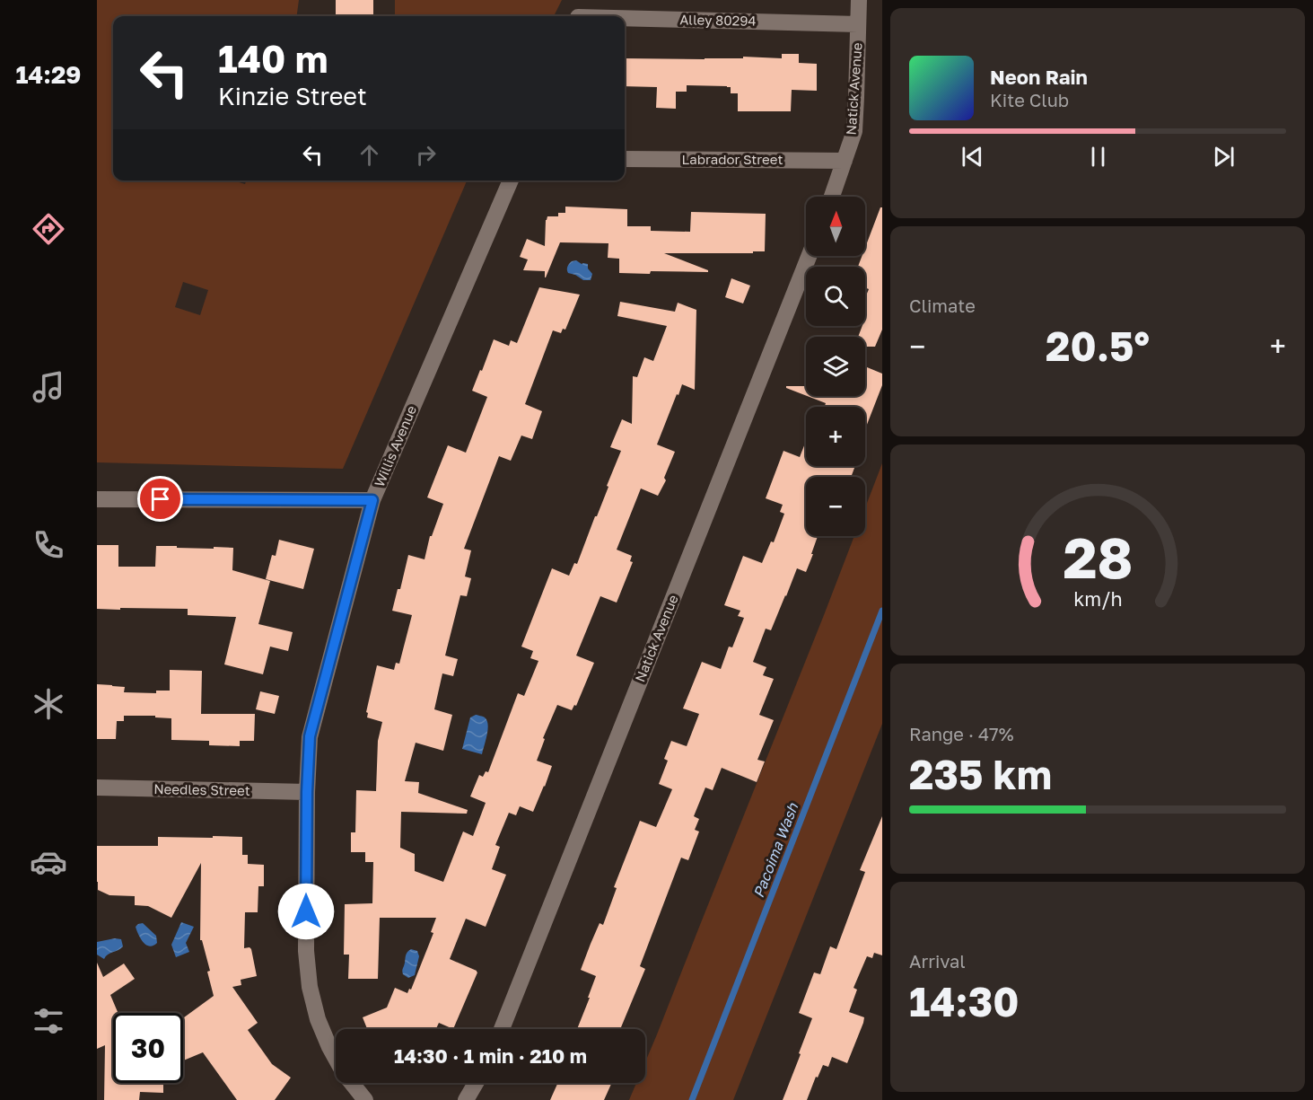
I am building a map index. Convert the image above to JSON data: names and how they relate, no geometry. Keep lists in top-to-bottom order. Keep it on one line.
{"streets":{"street":["Alley 80294","Natick Avenue","Labrador Street","Willis Avenue","Needles Street"]},"crossings":[["Alley 80294","Natick Avenue"],["Natick Avenue","Labrador Street"],["Willis Avenue","Needles Street"]],"water":["Pacoima Wash"],"north":"top","page":{"tabs":"14:29","turn":["140 m","Kinzie Street"],"song":["Neon Rain","Kite Club"],"map_buttons":["+","−"],"tile":["Climate",["Range · 47%","235 km"],["Arrival","14:30"]],"heat":["−","20.5°","+"],"limit":"30","trip":"14:30 · 1 min · 210 m","gauge":["28","km/h"]}}
